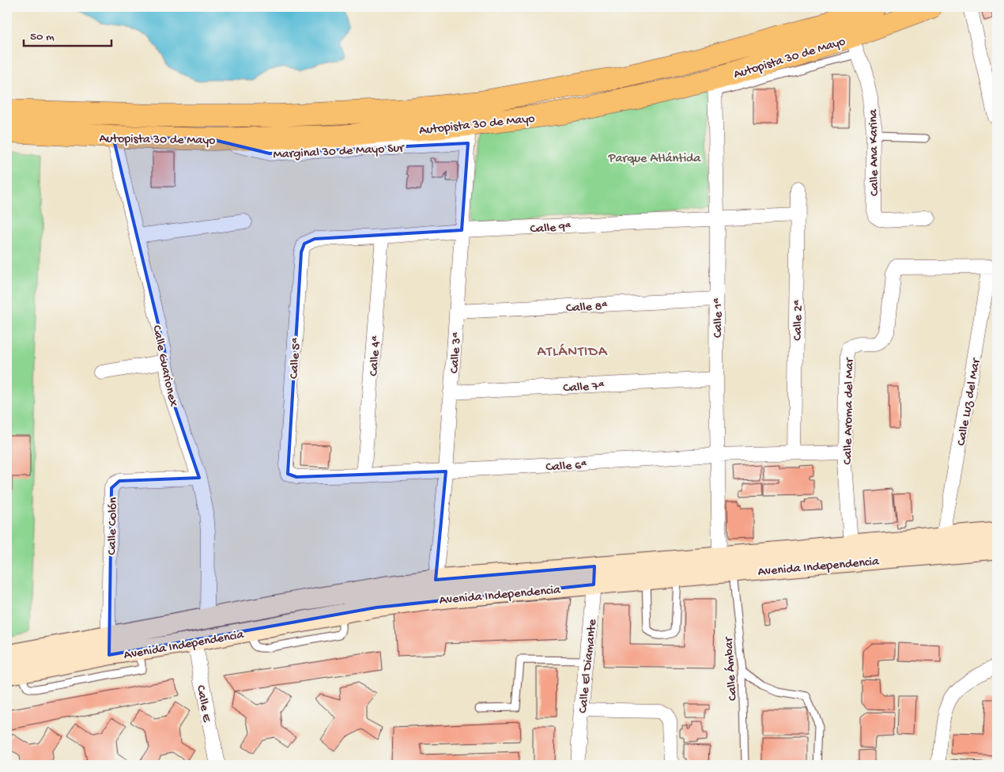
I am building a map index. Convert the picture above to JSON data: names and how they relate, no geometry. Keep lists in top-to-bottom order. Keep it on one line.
{"streets":{"highway":["Autopista 30 de Mayo"],"main road":["Avenida Independencia"],"street":["Calle Ana Karina","Calle 9ª","Calle 8ª","Calle 1ª","Calle 2ª","Calle 3ª","Calle 4ª","Calle 5ª","Calle Guarionex","Calle 7ª","Calle Luz del Mar","Calle Aroma del Mar","Calle 6ª","Calle Colón","Calle El Diamante","Calle E"],"lane":["Calle Ámbar"]},"crossings":[["Autopista 30 de Mayo","Calle Ana Karina"],["Autopista 30 de Mayo","Calle 1ª"],["Autopista 30 de Mayo","Calle 3ª"],["Autopista 30 de Mayo","Calle Guarionex"],["Calle 9ª","Calle 1ª"],["Calle 9ª","Calle 2ª"],["Calle 9ª","Calle 3ª"],["Calle 9ª","Calle 4ª"],["Calle 9ª","Calle 5ª"],["Calle 8ª","Calle 1ª"],["Calle 8ª","Calle 3ª"],["Calle 1ª","Calle 7ª"],["Calle 1ª","Calle 6ª"],["Calle 1ª","Avenida Independencia"],["Calle 2ª","Calle 6ª"],["Calle 3ª","Calle 7ª"],["Calle 3ª","Calle 6ª"],["Calle 3ª","Avenida Independencia"],["Calle 4ª","Calle 6ª"],["Calle 5ª","Calle 6ª"],["Calle Guarionex","Calle Colón"],["Calle Guarionex","Avenida Independencia"],["Calle Luz del Mar","Calle Aroma del Mar"],["Calle Luz del Mar","Avenida Independencia"],["Calle Aroma del Mar","Calle 6ª"],["Calle Aroma del Mar","Avenida Independencia"],["Calle Colón","Avenida Independencia"],["Avenida Independencia","Calle El Diamante"],["Avenida Independencia","Calle Ámbar"],["Avenida Independencia","Calle E"]],"districts":["ATLÁNTIDA"],"parks":["Parque Atlántida"],"scale_bar":"50 m"}
